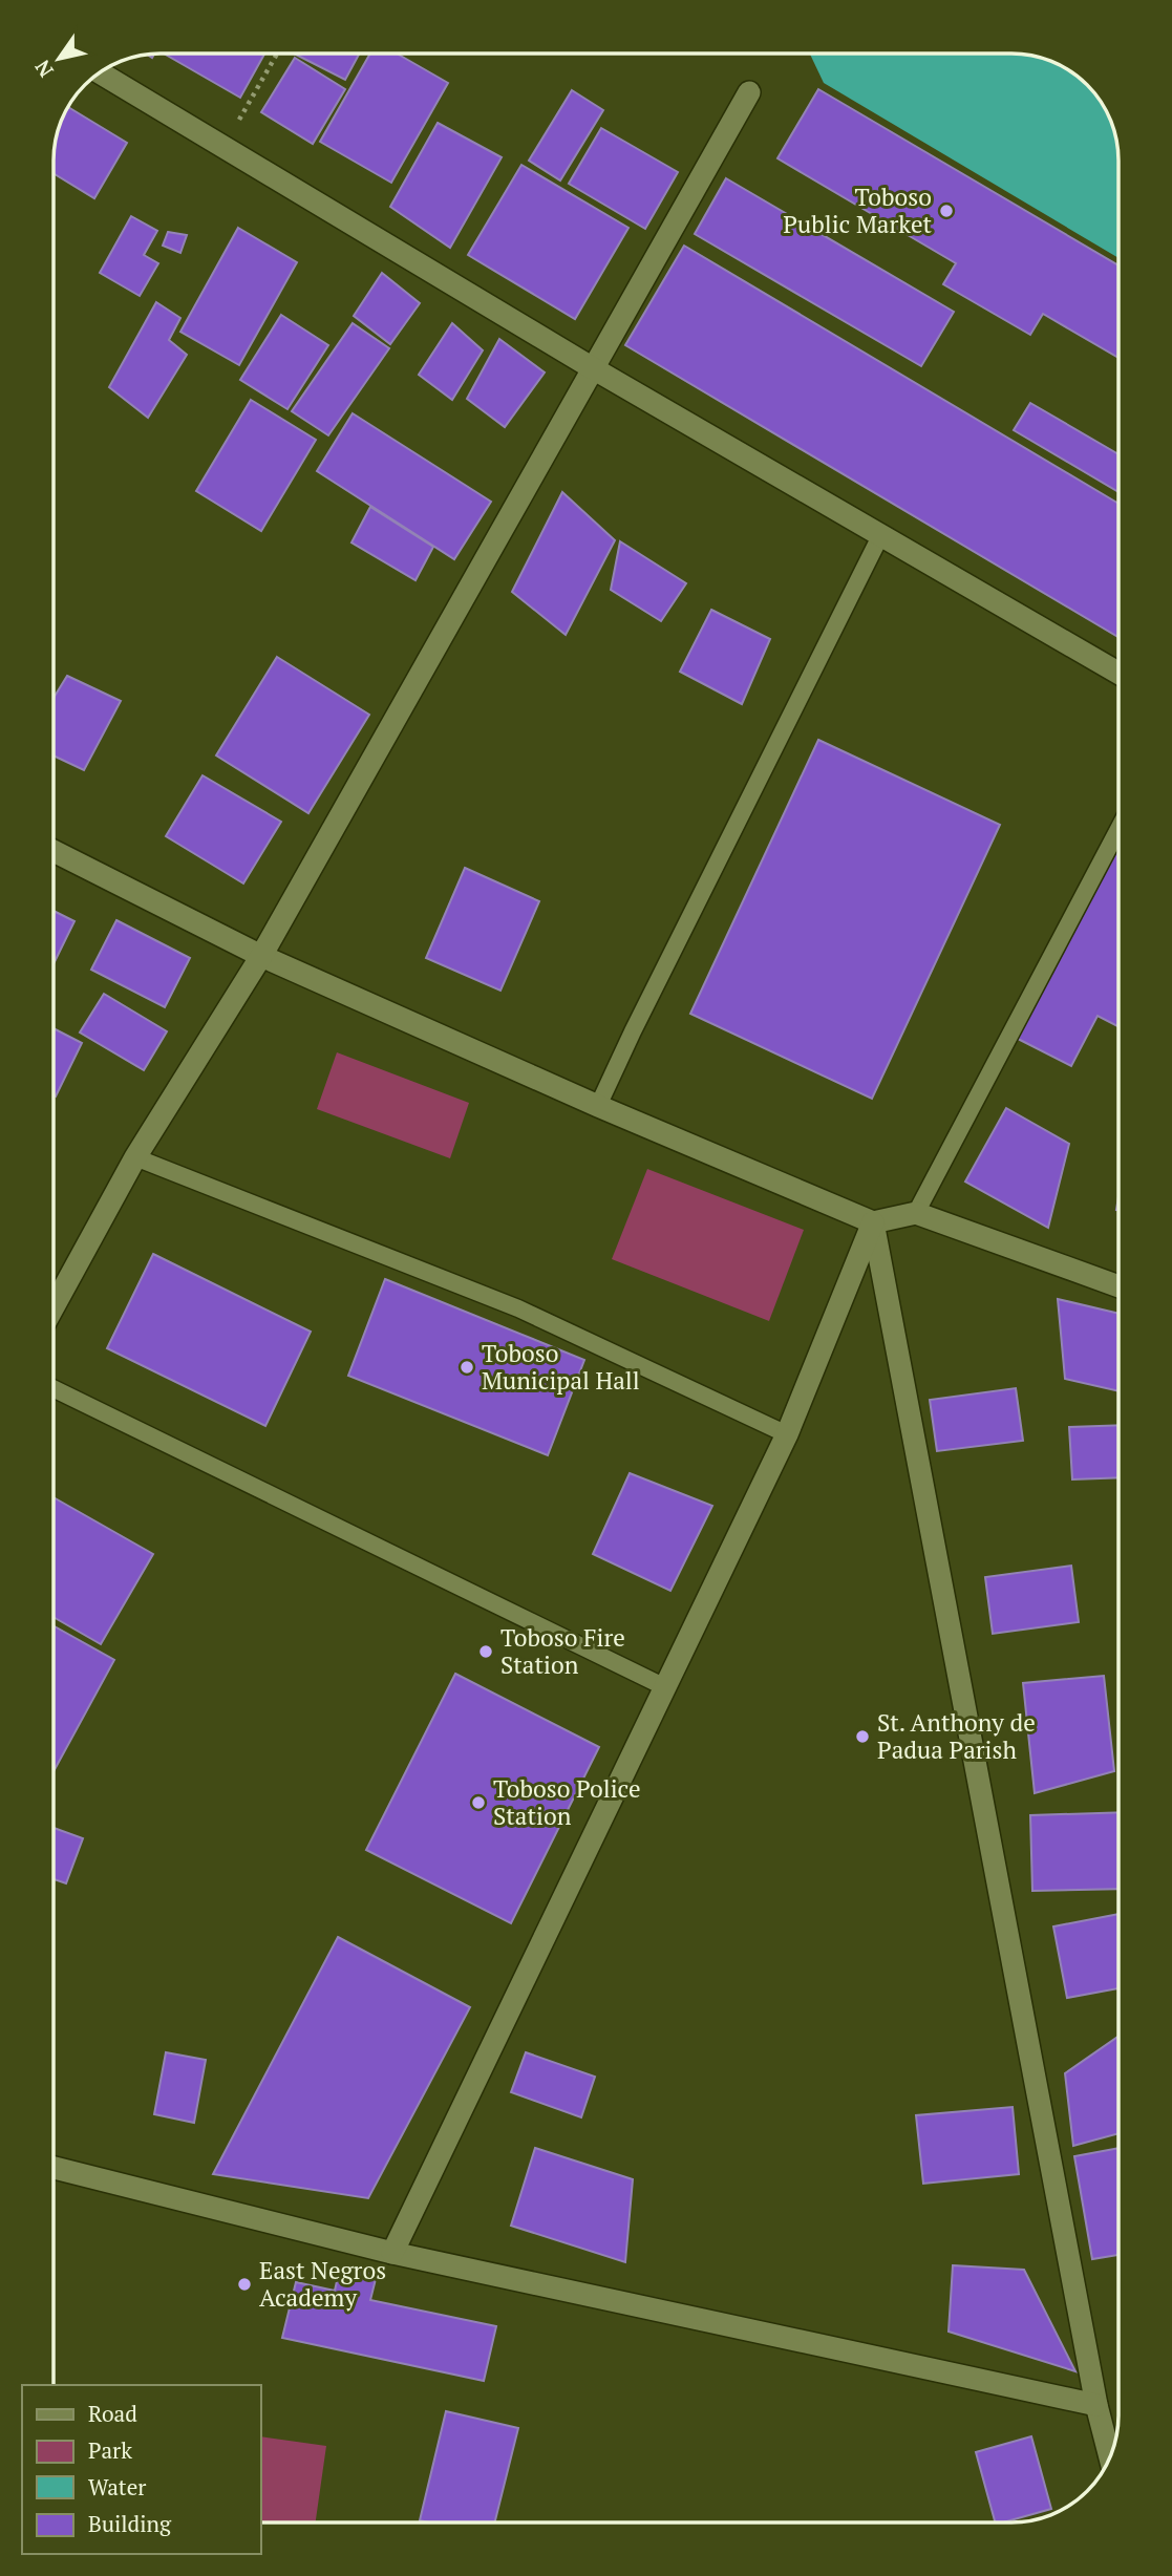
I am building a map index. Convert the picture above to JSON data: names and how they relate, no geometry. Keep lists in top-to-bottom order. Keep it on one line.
{"places":["Toboso Public Market","Toboso Municipal Hall","Toboso Fire Station","St. Anthony de Padua Parish","Toboso Police Station","East Negros Academy"],"legend":["Road","Park","Water","Building"],"north":"bottom left"}
